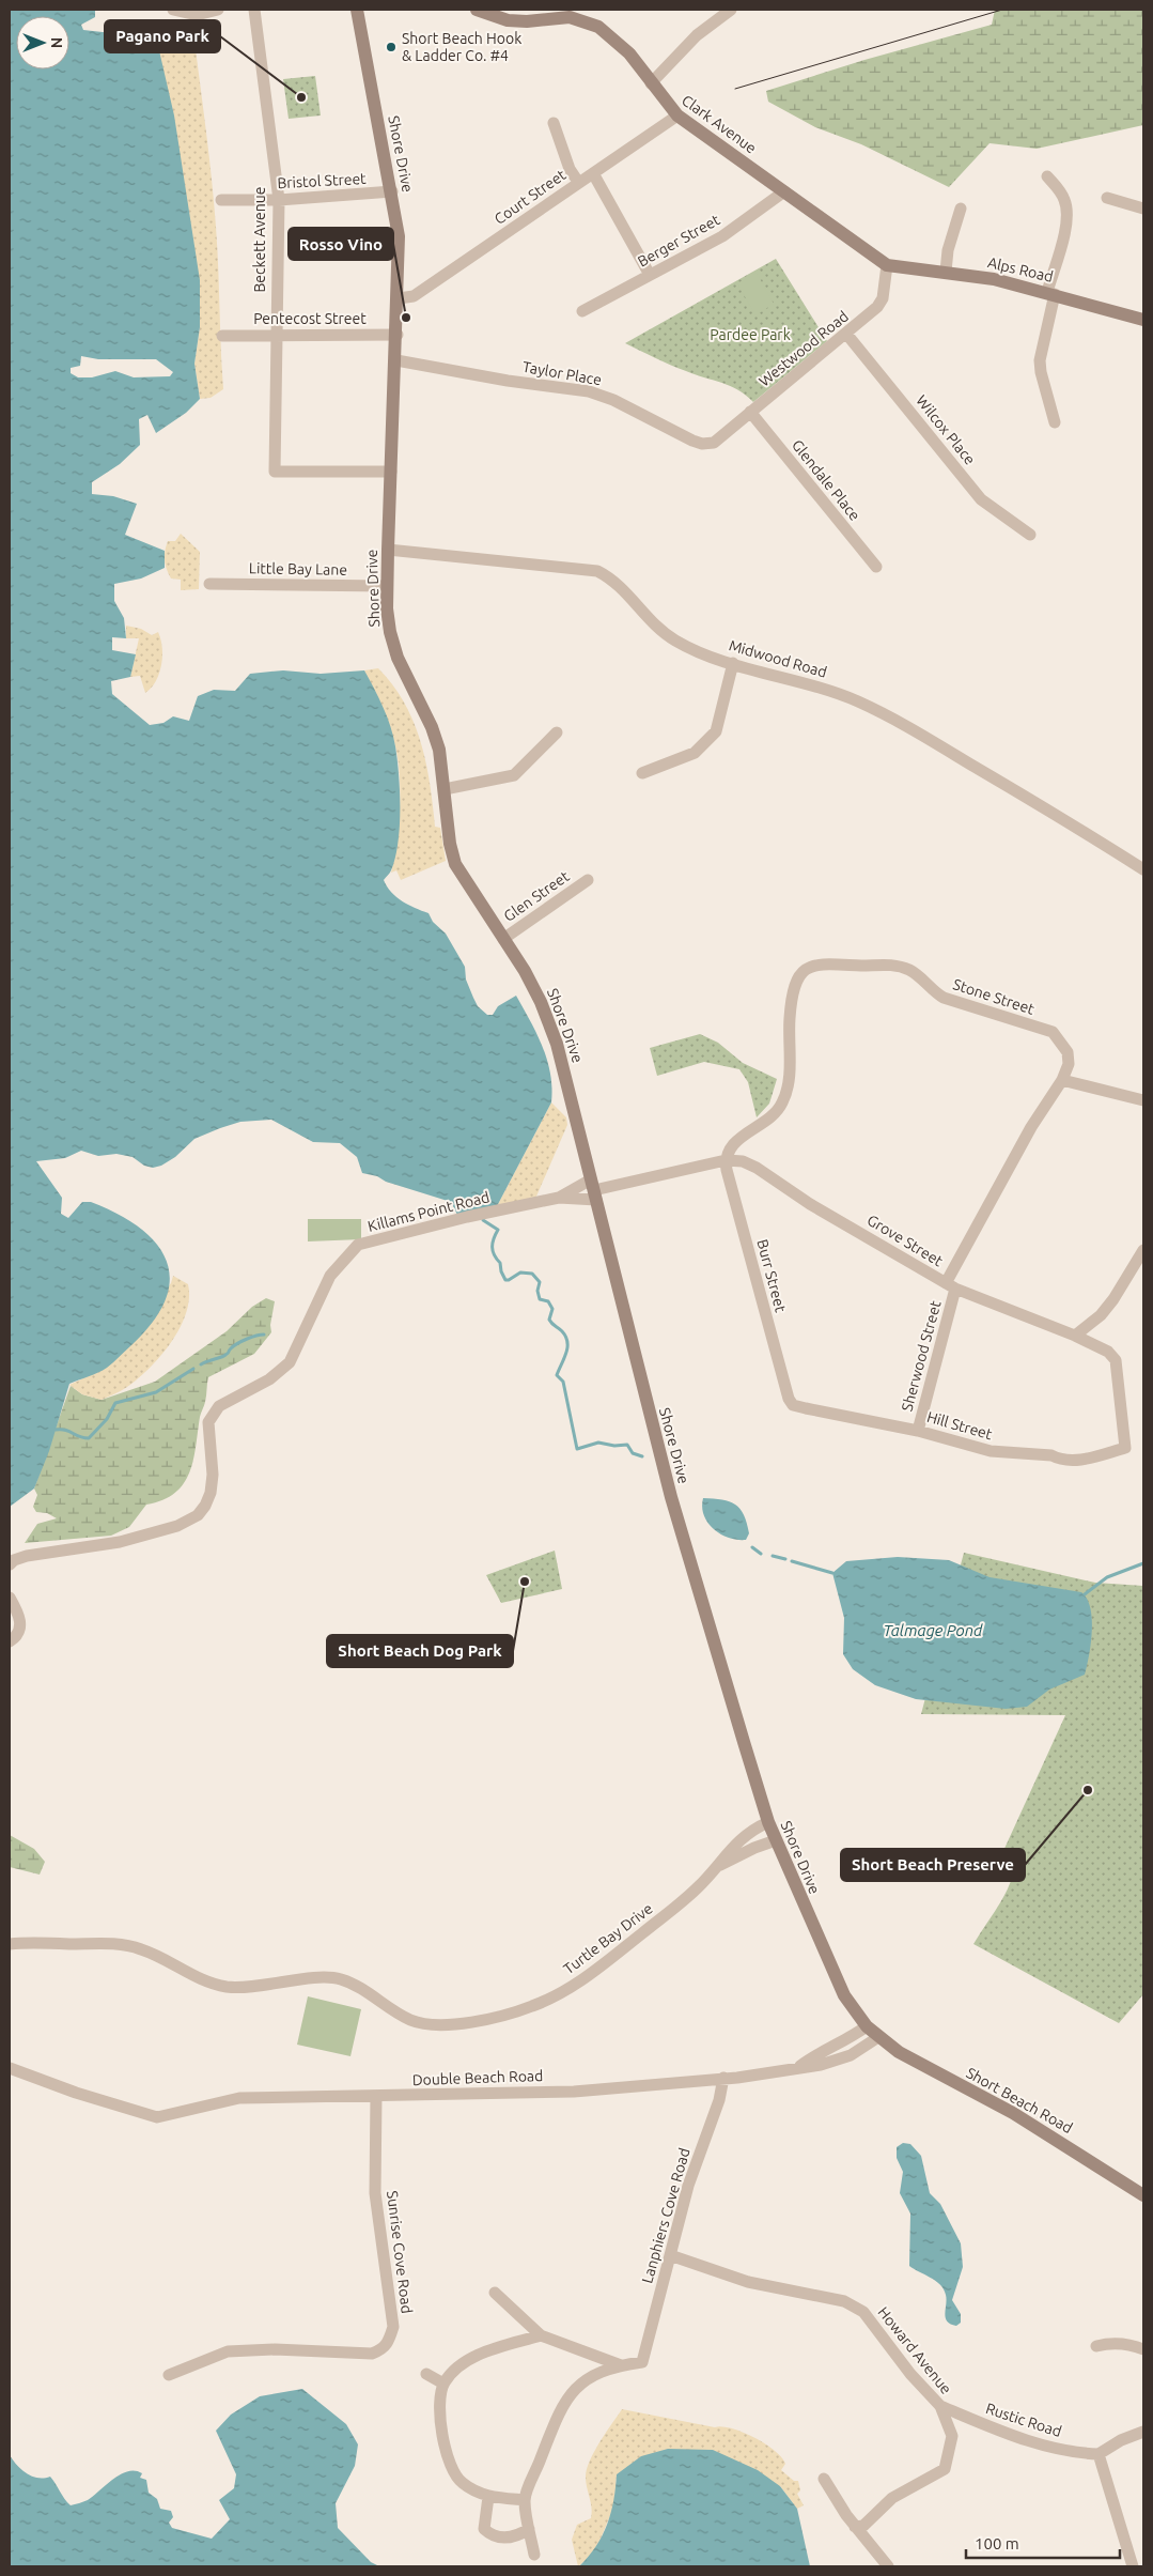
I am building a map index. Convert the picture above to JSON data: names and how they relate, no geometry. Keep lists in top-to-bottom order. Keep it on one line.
{"streets":{"main road":["Clark Avenue","Shore Drive","Alps Road","Short Beach Road"],"street":["Bristol Street","Court Street","Beckett Avenue","Berger Street","Pentecost Street","Westwood Road","Taylor Place","Wilcox Place","Glendale Place","Little Bay Lane","Midwood Road","Glen Street","Stone Street","Killams Point Road","Grove Street","Burr Street","Sherwood Street","Hill Street","Turtle Bay Drive","Double Beach Road","Lanphiers Cove Road","Sunrise Cove Road","Howard Avenue","Rustic Road"]},"crossings":[["Clark Avenue","Court Street"],["Clark Avenue","Berger Street"],["Clark Avenue","Alps Road"],["Clark Avenue","Westwood Road"],["Shore Drive","Bristol Street"],["Shore Drive","Court Street"],["Shore Drive","Beckett Avenue"],["Shore Drive","Pentecost Street"],["Shore Drive","Taylor Place"],["Shore Drive","Little Bay Lane"],["Shore Drive","Midwood Road"],["Shore Drive","Glen Street"],["Shore Drive","Killams Point Road"],["Shore Drive","Grove Street"],["Shore Drive","Turtle Bay Drive"],["Shore Drive","Double Beach Road"],["Shore Drive","Short Beach Road"],["Bristol Street","Beckett Avenue"],["Beckett Avenue","Pentecost Street"],["Alps Road","Westwood Road"],["Westwood Road","Taylor Place"],["Westwood Road","Wilcox Place"],["Westwood Road","Glendale Place"],["Stone Street","Grove Street"],["Stone Street","Burr Street"],["Stone Street","Sherwood Street"],["Killams Point Road","Grove Street"],["Grove Street","Burr Street"],["Grove Street","Sherwood Street"],["Grove Street","Hill Street"],["Burr Street","Hill Street"],["Sherwood Street","Hill Street"],["Double Beach Road","Short Beach Road"],["Double Beach Road","Lanphiers Cove Road"],["Double Beach Road","Sunrise Cove Road"],["Lanphiers Cove Road","Howard Avenue"],["Howard Avenue","Rustic Road"]],"water":["Talmage Pond"],"parks":["Pardee Park"],"places":["Short Beach Hook & Ladder Co. #4","Pagano Park","Rosso Vino","Short Beach Dog Park","Short Beach Preserve"],"scale_bar":"100 m","north":"right"}
